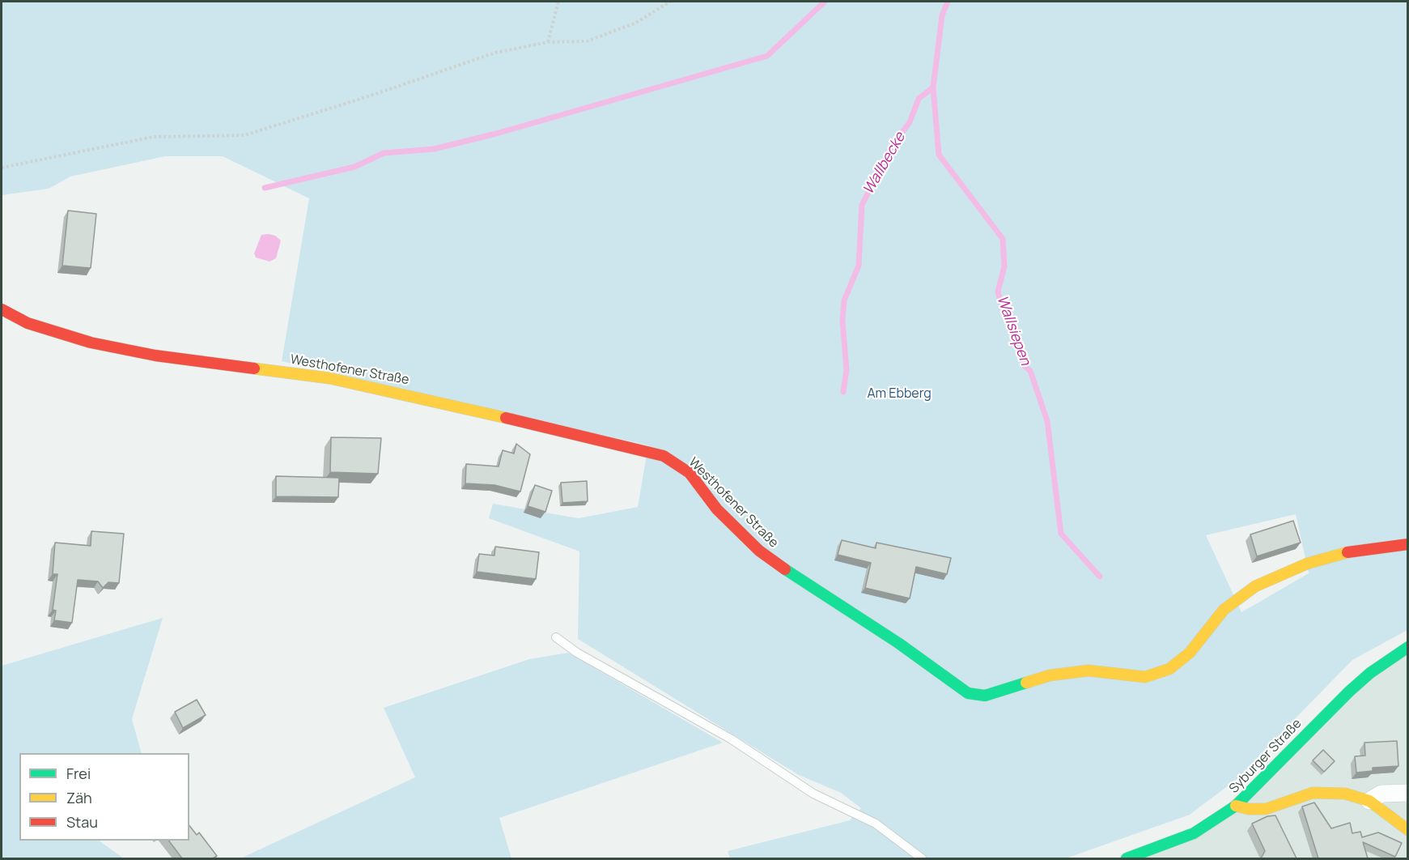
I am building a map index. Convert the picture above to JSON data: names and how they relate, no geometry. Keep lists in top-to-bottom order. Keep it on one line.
{"streets":{"street":["Westhofener Straße","Syburger Straße"]},"water":["Wallbecke","Wallsiepen"],"parks":["Am Ebberg"],"legend":["Frei","Zäh","Stau"]}
